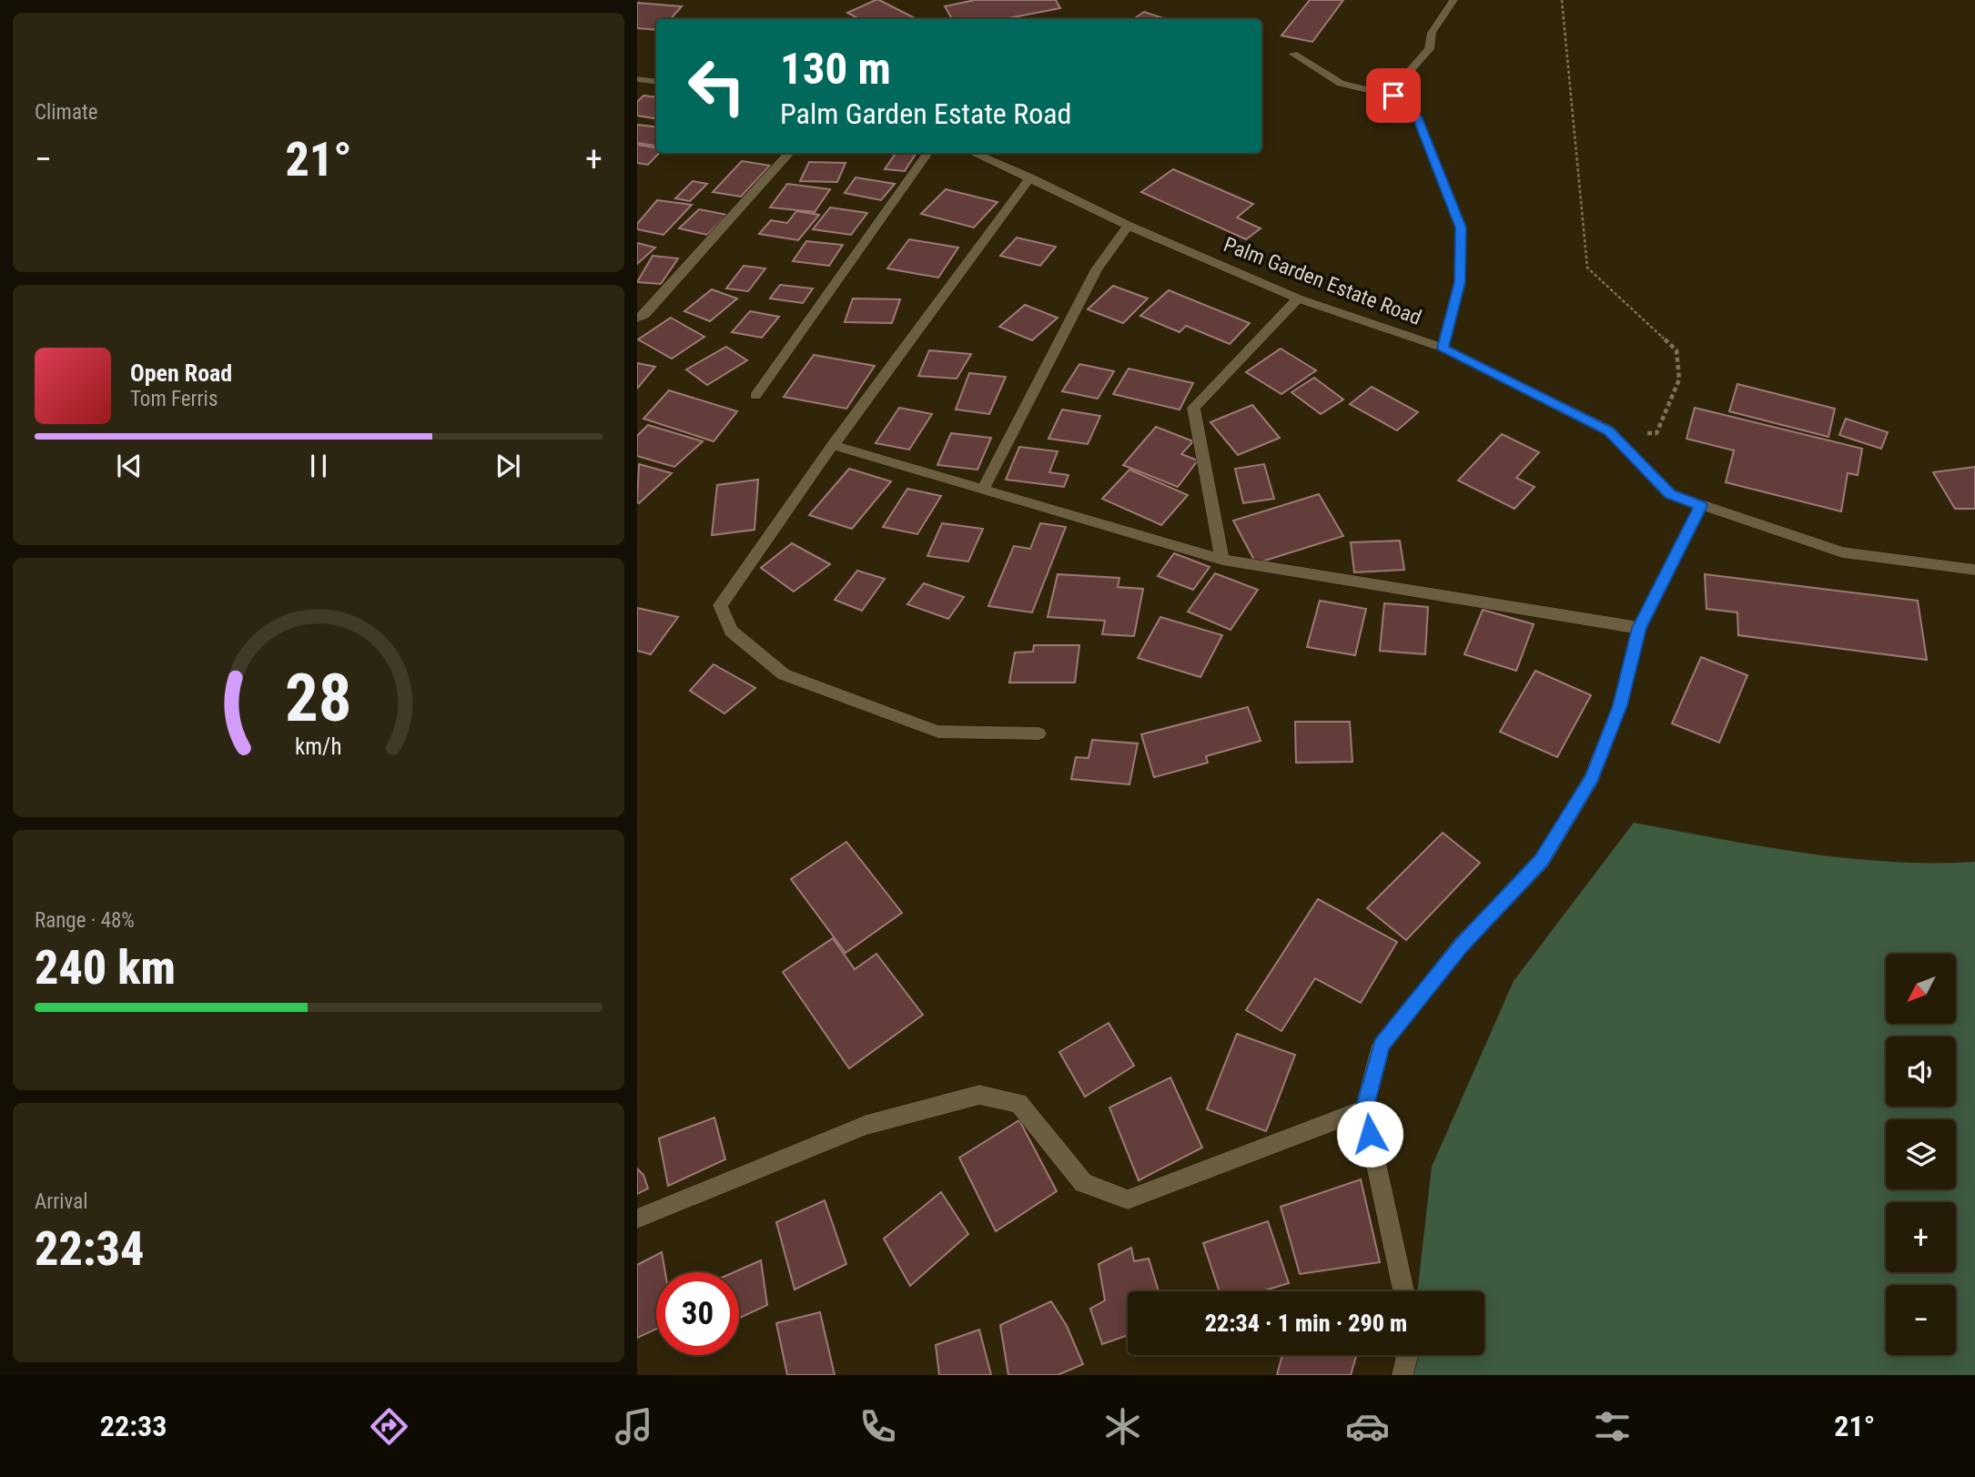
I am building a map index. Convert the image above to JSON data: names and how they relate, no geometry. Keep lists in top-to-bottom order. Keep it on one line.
{"streets":{"street":["Palm Garden Estate Road"]},"north":"bottom left","page":{"tile":["Climate",["Range · 48%","240 km"],["Arrival","22:34"]],"turn":["130 m","Palm Garden Estate Road"],"heat":["−","21°","+"],"song":["Open Road","Tom Ferris"],"map_buttons":["+","−"],"limit":"30","trip":"22:34 · 1 min · 290 m","tabs":["22:33","21°"],"gauge":["28","km/h"]}}
